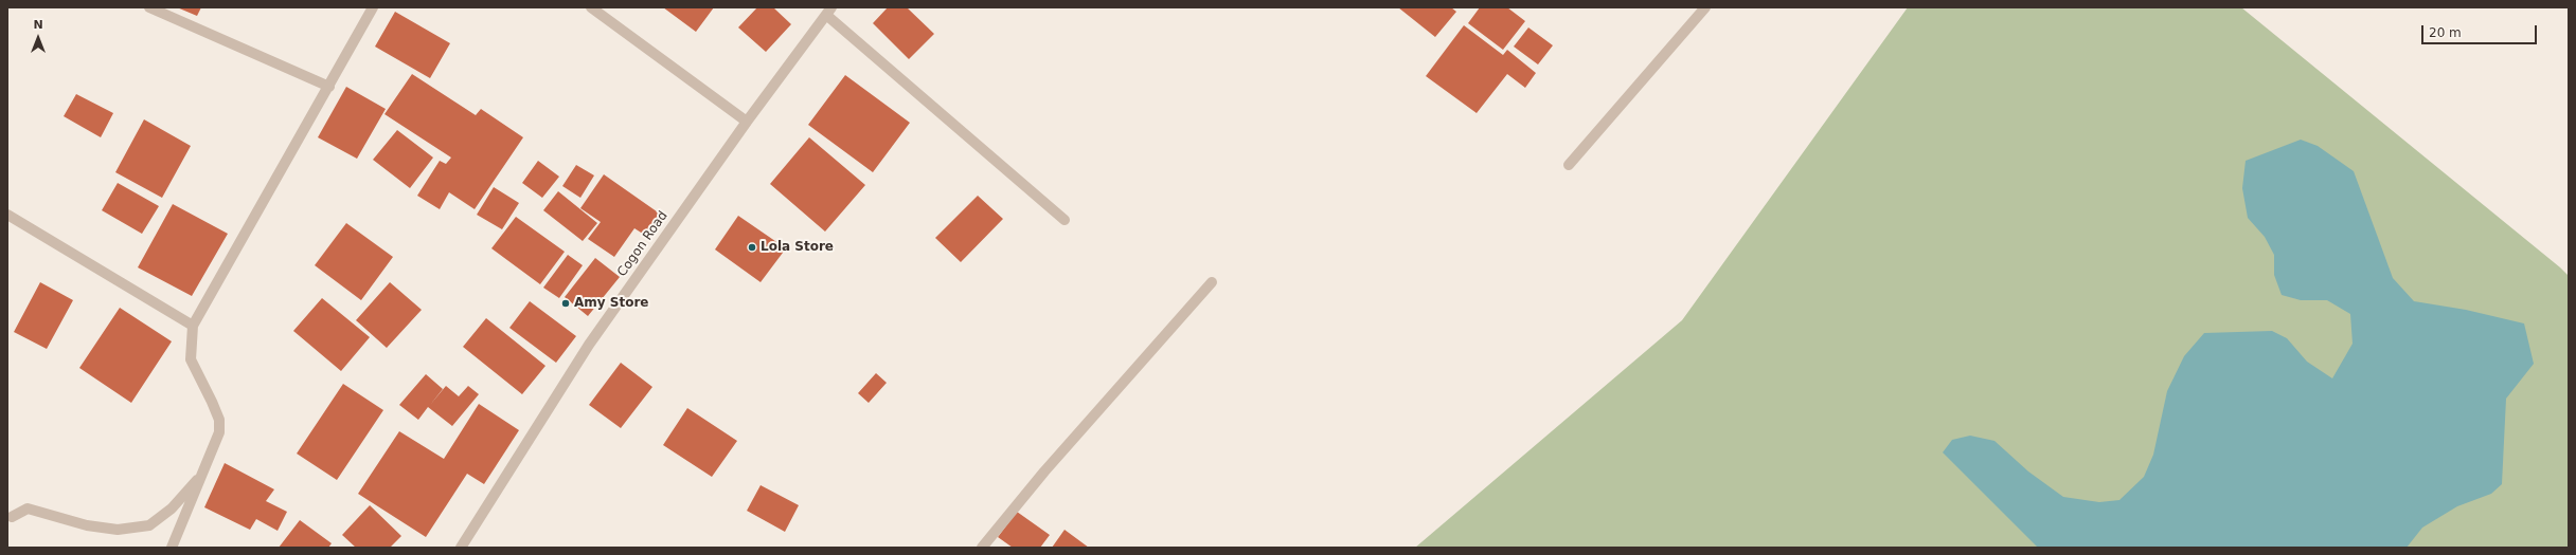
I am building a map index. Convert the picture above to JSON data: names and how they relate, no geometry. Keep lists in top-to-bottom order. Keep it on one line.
{"streets":{"street":["Cogon Road"]},"places":["Lola Store","Amy Store"],"scale_bar":"20 m","north":"top"}
